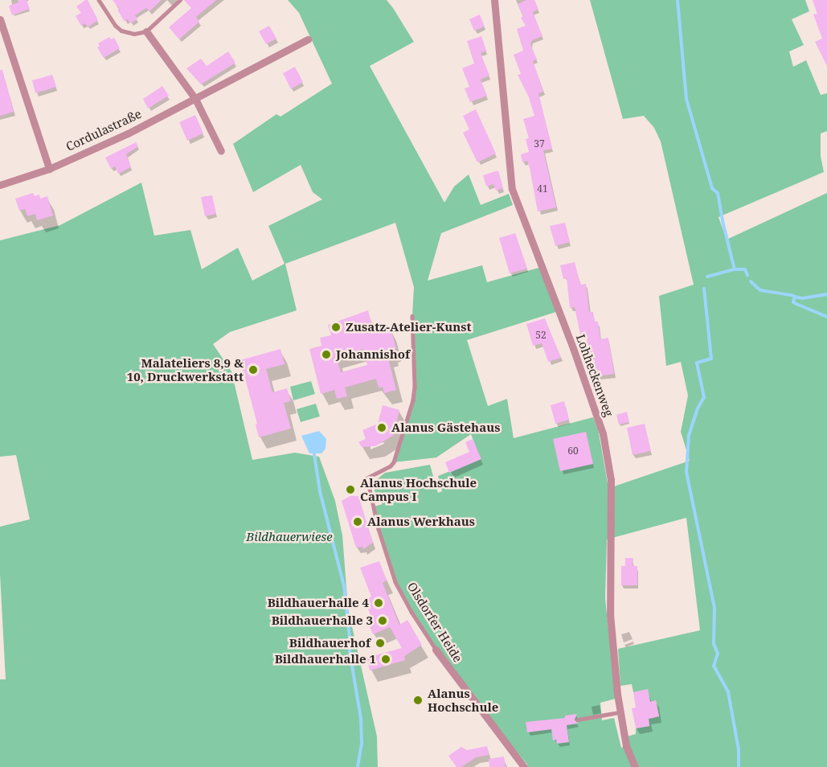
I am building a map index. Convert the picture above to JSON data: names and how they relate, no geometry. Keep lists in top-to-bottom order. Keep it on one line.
{"streets":{"street":["Cordulastraße","Lohheckenweg","Olsdorfer Heide"]},"parks":["Bildhauerwiese"],"places":["Zusatz-Atelier-Kunst","Johannishof","Malateliers 8,9 & 10, Druckwerkstatt","Alanus Gästehaus","Alanus Hochschule Campus I","Alanus Werkhaus","Bildhauerhalle 4","Bildhauerhalle 3","Bildhauerhof","Bildhauerhalle 1","Alanus Hochschule"],"house_numbers":["37","41","52","60"]}
